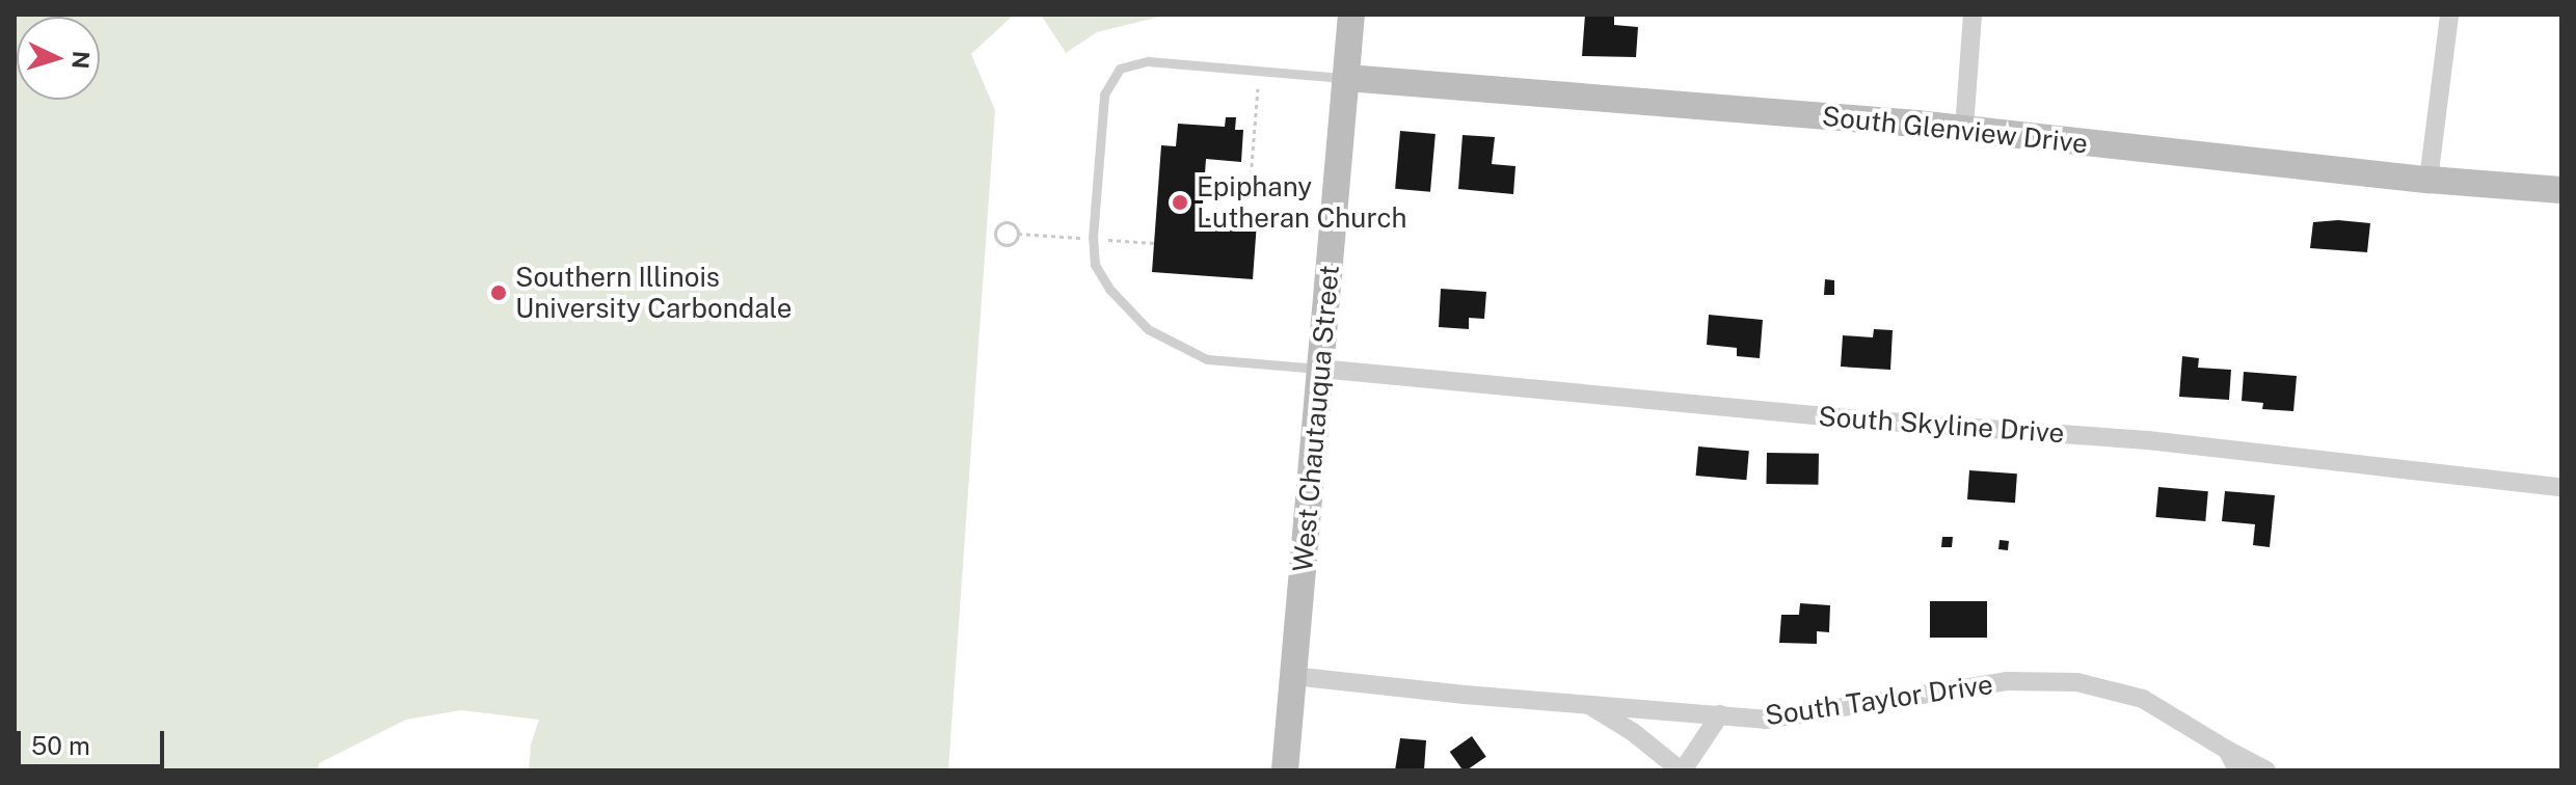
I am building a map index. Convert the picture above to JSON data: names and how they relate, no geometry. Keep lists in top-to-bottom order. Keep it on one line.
{"streets":{"street":["South Glenview Drive","West Chautauqua Street","South Skyline Drive","South Taylor Drive"]},"crossings":[["South Glenview Drive","West Chautauqua Street"],["West Chautauqua Street","South Skyline Drive"],["West Chautauqua Street","South Taylor Drive"]],"places":["Epiphany Lutheran Church","Southern Illinois University Carbondale"],"scale_bar":"50 m","north":"right"}
